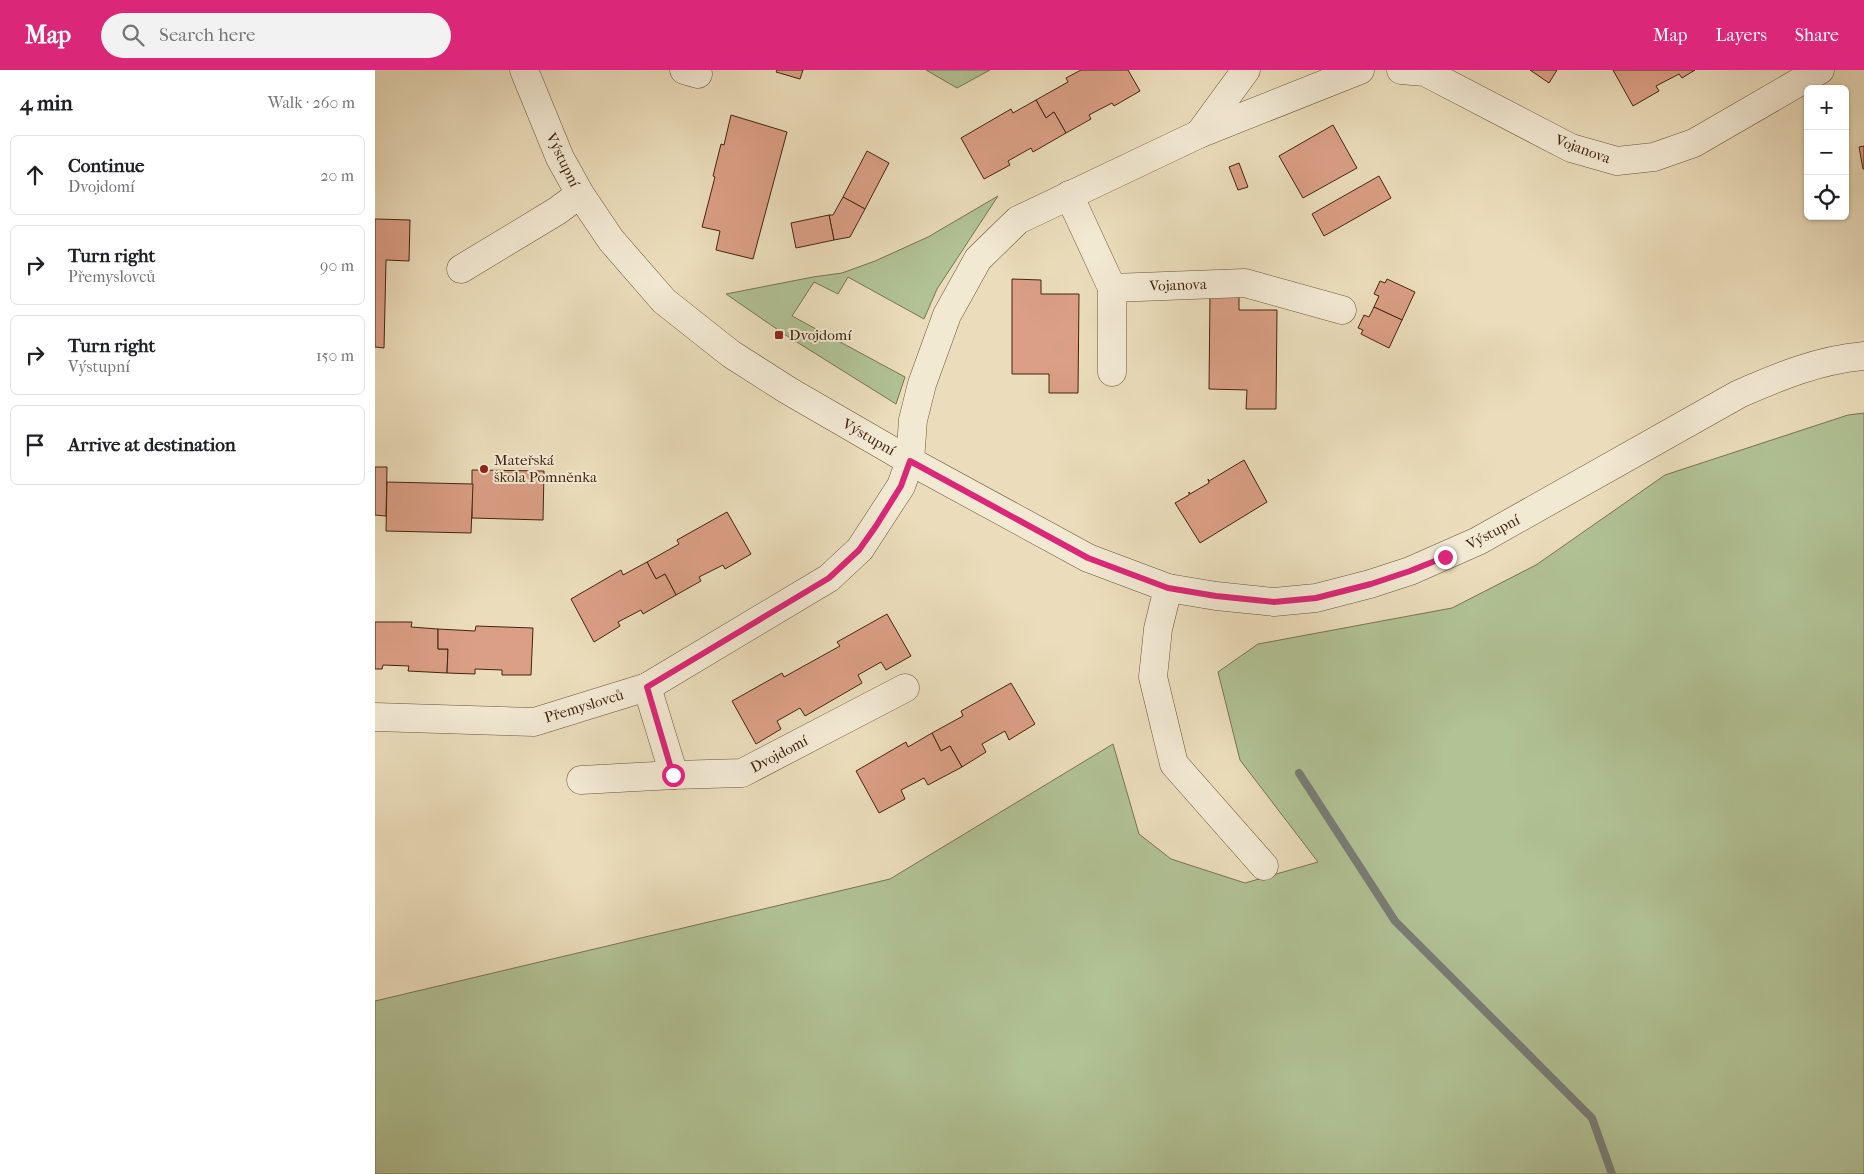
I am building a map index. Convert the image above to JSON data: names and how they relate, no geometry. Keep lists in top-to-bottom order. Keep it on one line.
{"streets":{"street":["Vojanova","Výstupní","Přemyslovců","Dvojdomí"]},"crossings":[["Výstupní","Přemyslovců"]],"places":{"transit":["Dvojdomí"],"other":["Mateřská škola Pomněnka"]},"page":{"header":"Map","search":"Search here","nav":["Map","Layers","Share"],"heading":["4 min","Walk · 260 m"],"map_buttons":["+","−"],"list":[["Continue","Dvojdomí","20 m"],["Turn right","Přemyslovců","90 m"],["Turn right","Výstupní","150 m"],"Arrive at destination"]}}
